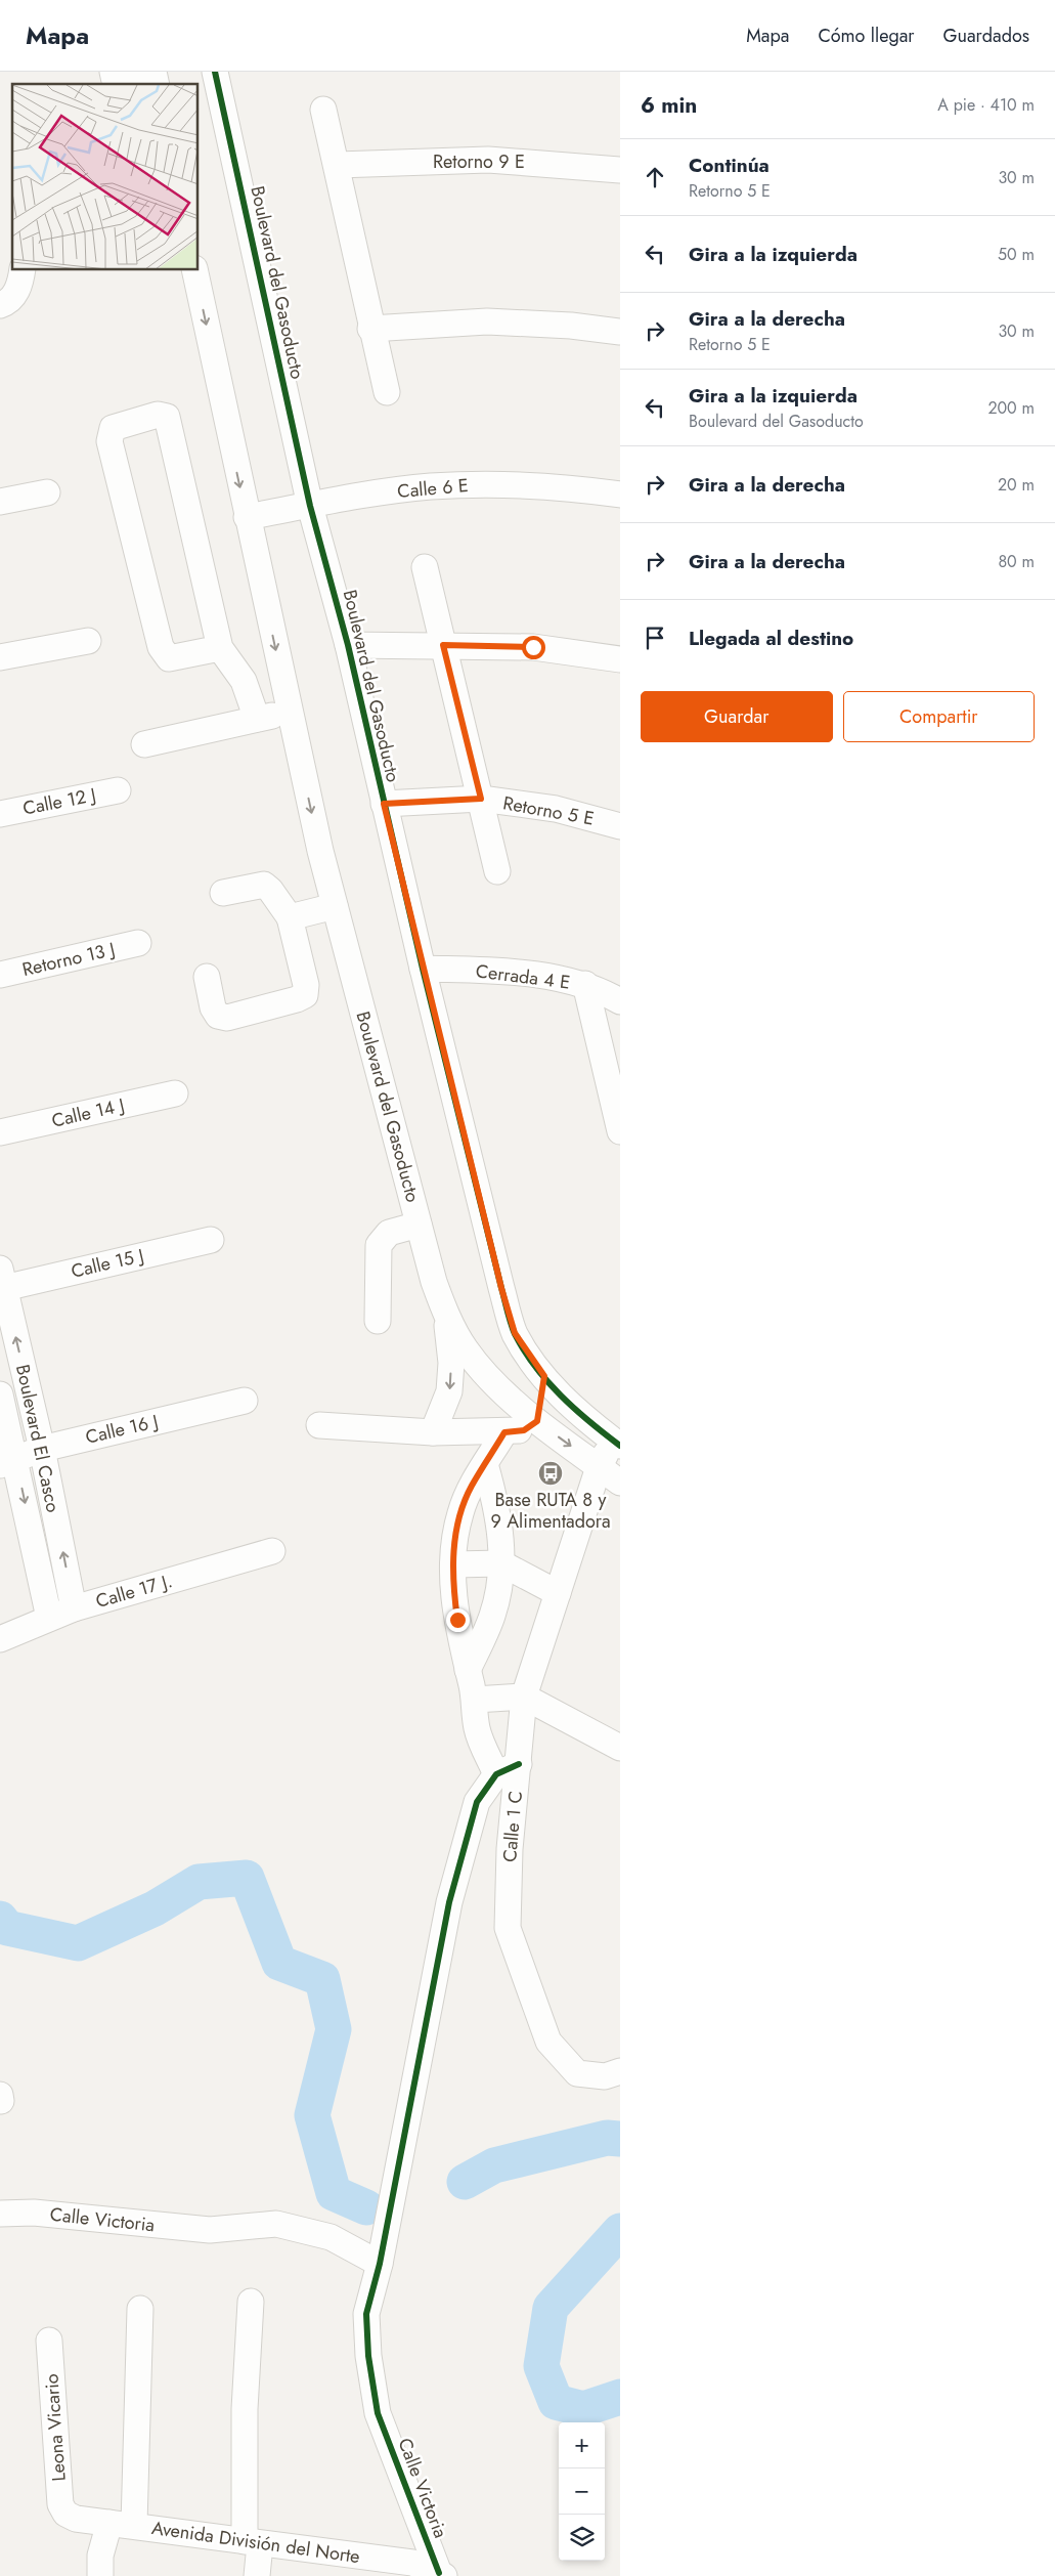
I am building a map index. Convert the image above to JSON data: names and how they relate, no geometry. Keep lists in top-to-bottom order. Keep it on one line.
{"streets":{"street":["Retorno 9 E","Boulevard del Gasoducto","Calle 6 E","Calle 12 J","Retorno 5 E","Retorno 13 J","Cerrada 4 E","Calle 14 J","Calle 15 J","Calle 16 J","Boulevard El Casco","Calle 17 J.","Calle 1 C","Calle Victoria","Leona Vicario","Avenida División del Norte"]},"crossings":[["Boulevard del Gasoducto","Calle 6 E"],["Boulevard del Gasoducto","Retorno 5 E"],["Boulevard del Gasoducto","Cerrada 4 E"],["Boulevard del Gasoducto","Calle 1 C"],["Calle 15 J","Boulevard El Casco"],["Calle 16 J","Boulevard El Casco"],["Boulevard El Casco","Calle 17 J."],["Calle Victoria","Avenida División del Norte"],["Leona Vicario","Avenida División del Norte"]],"places":{"bus stop":["Base RUTA 8 y 9 Alimentadora"]},"page":{"header":"Mapa","nav":["Mapa","Cómo llegar","Guardados"],"heading":["6 min","A pie · 410 m"],"list":[["Continúa","Retorno 5 E","30 m"],["Gira a la izquierda","50 m"],["Gira a la derecha","Retorno 5 E","30 m"],["Gira a la izquierda","Boulevard del Gasoducto","200 m"],["Gira a la derecha","20 m"],["Gira a la derecha","80 m"],"Llegada al destino"],"buttons":["Guardar","Compartir"],"map_buttons":["+","−"]}}
